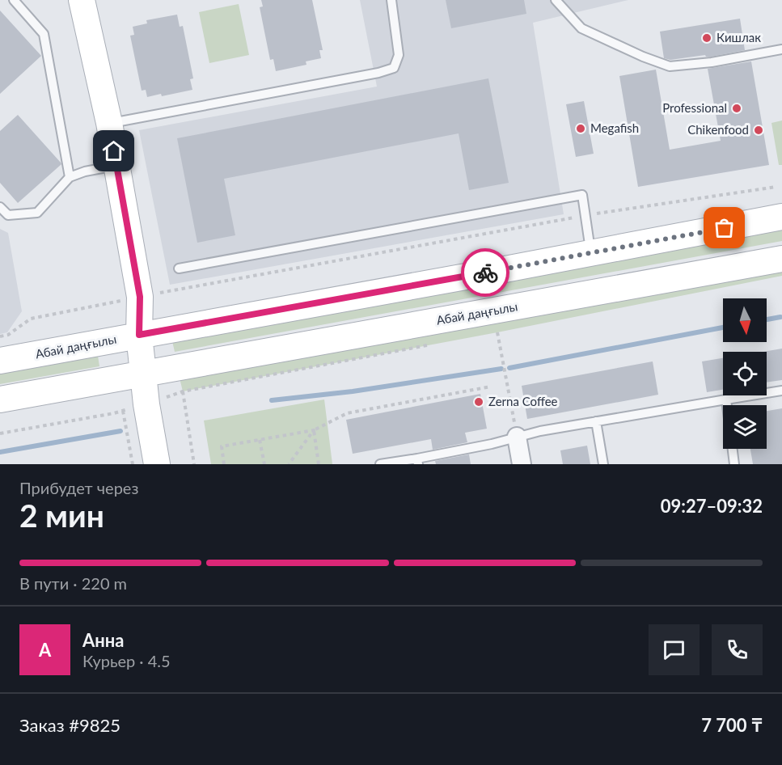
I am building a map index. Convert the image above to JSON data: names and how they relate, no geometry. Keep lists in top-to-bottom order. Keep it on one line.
{"streets":{"main road":["Абай даңғылы"]},"places":["Кишлак","Professional","Megafish","Chikenfood","Zerna Coffee"],"north":"bottom","page":{"heading":["2 мин","Прибудет через","09:27–09:32"],"panel":["Анна","Курьер · 4.5","Заказ #9825","7 700 ₸"],"bar":"В пути · 220 m","round":"А"}}
